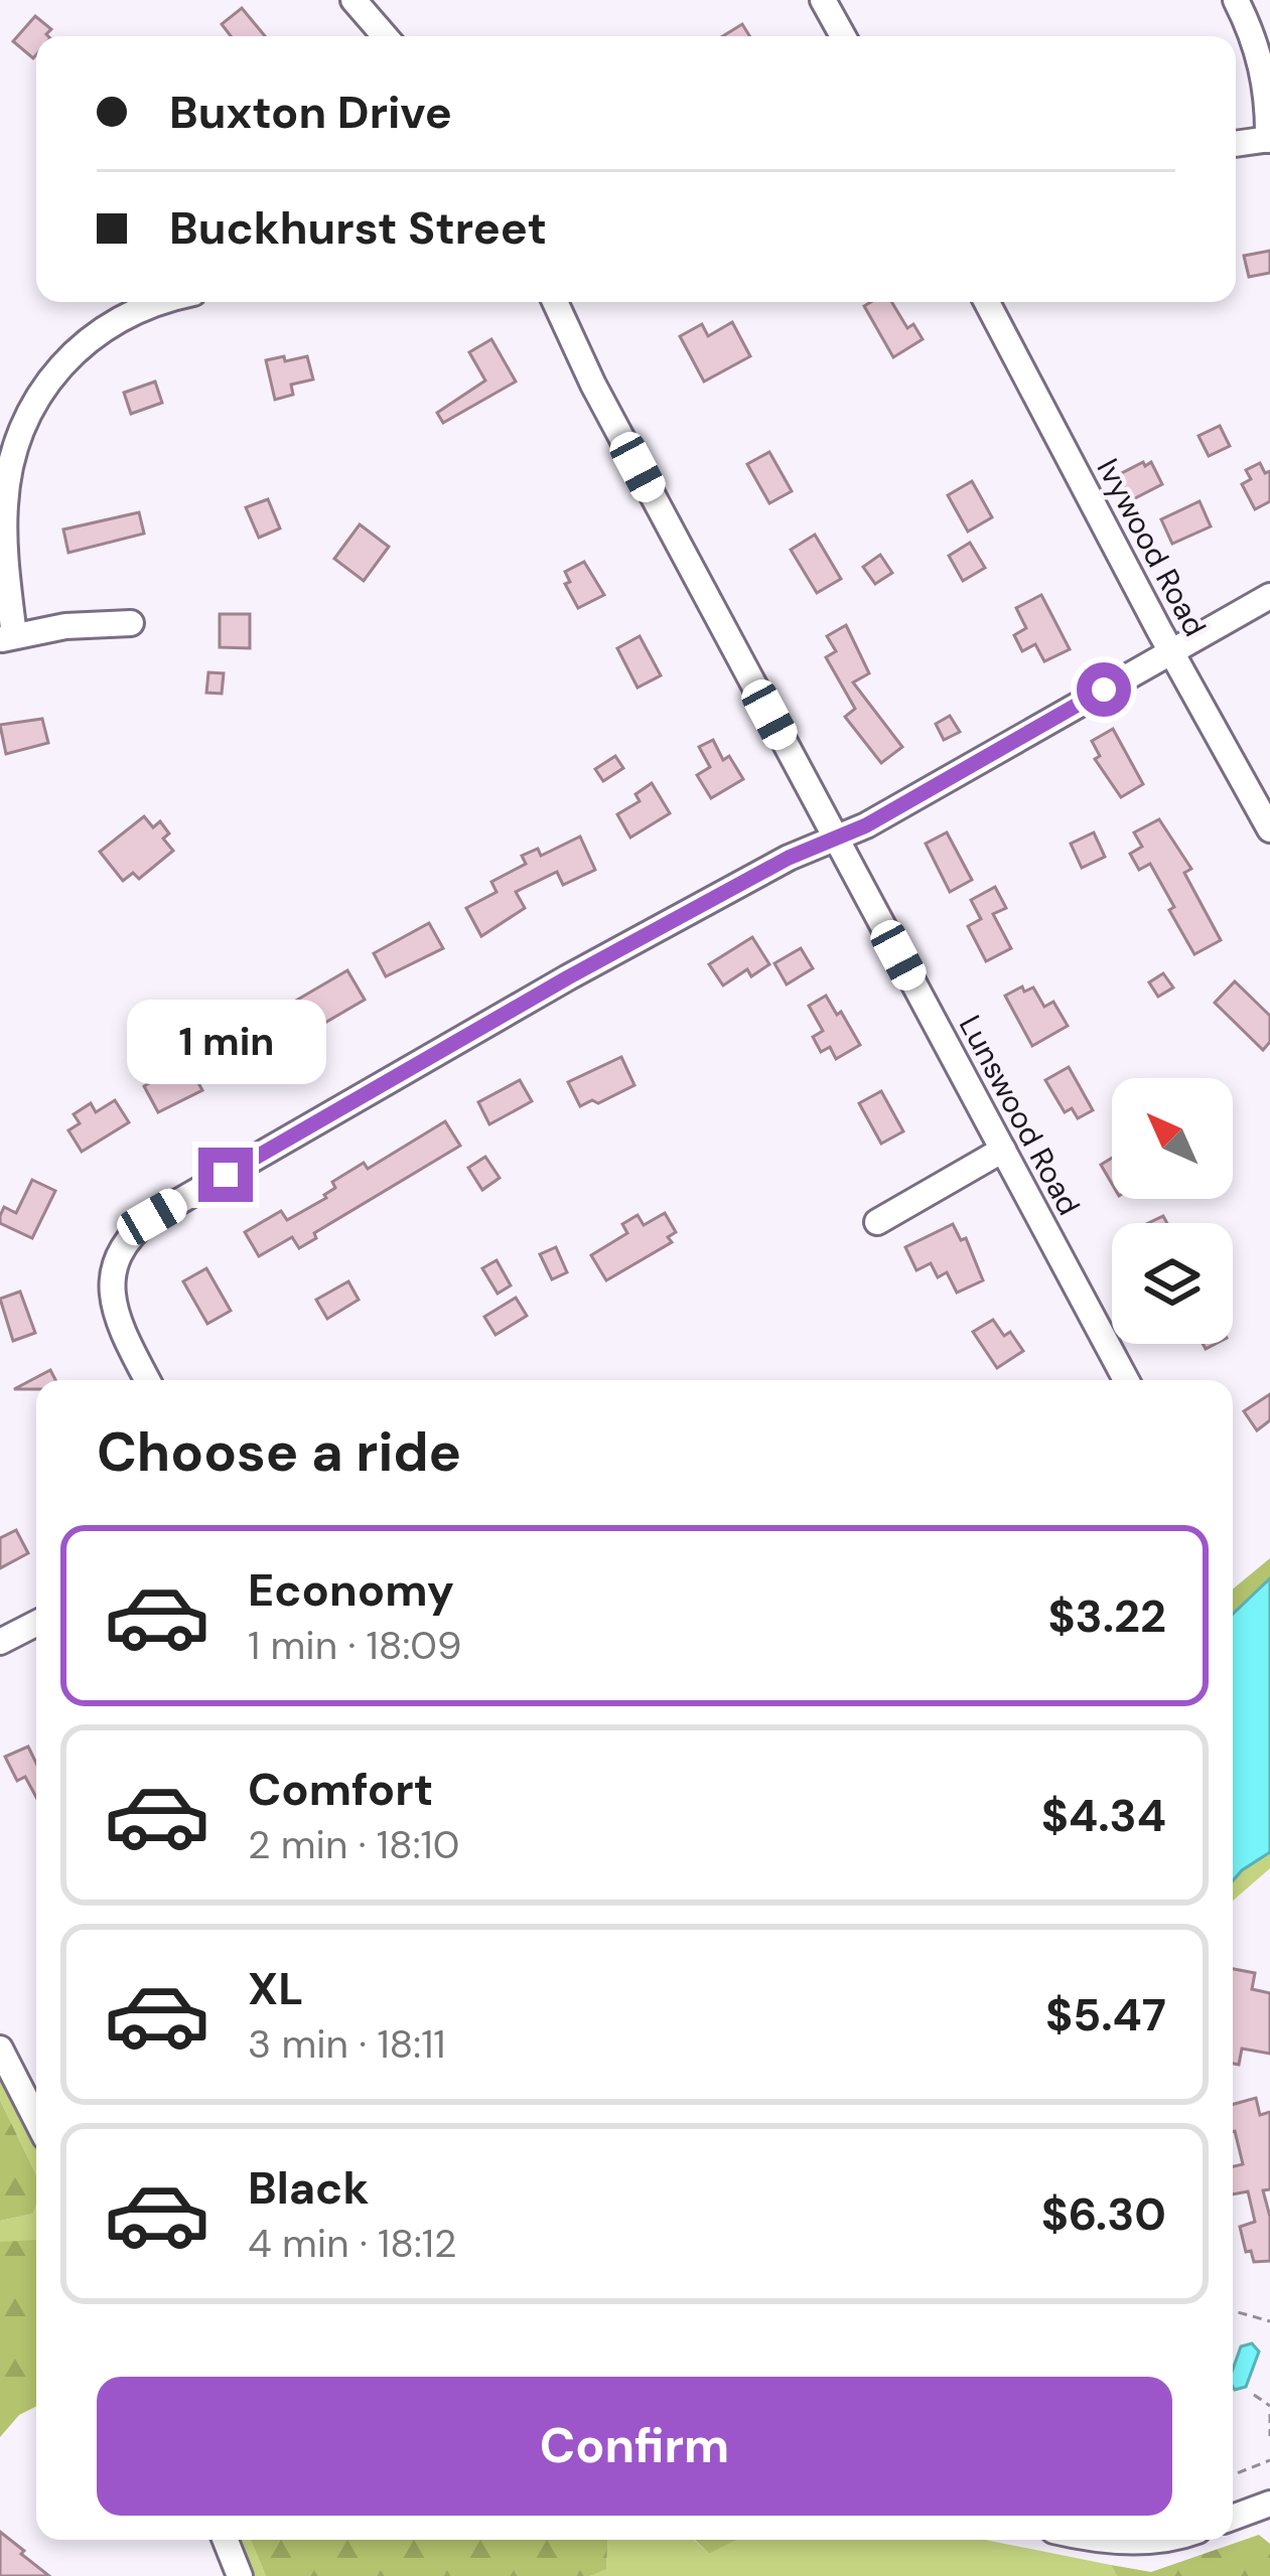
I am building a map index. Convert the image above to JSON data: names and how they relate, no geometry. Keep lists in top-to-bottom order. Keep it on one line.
{"streets":{"street":["Ivywood Road","Lunswood Road"]},"north":"top left","page":{"banner":["Buxton Drive","Buckhurst Street"],"bubble":"1 min","heading":"Choose a ride","list":[{"name":"Economy","note":"1 min · 18:09","value":"$3.22"},{"name":"Comfort","note":"2 min · 18:10","value":"$4.34"},{"name":"XL","note":"3 min · 18:11","value":"$5.47"},{"name":"Black","note":"4 min · 18:12","value":"$6.30"}],"buttons":"Confirm"}}
